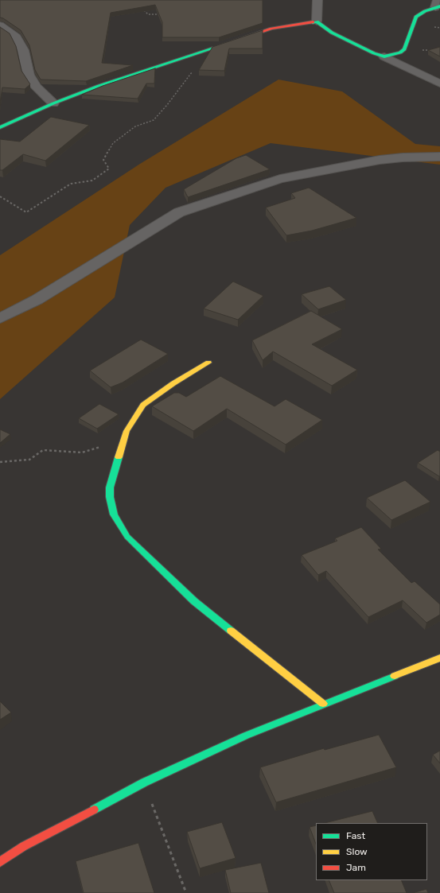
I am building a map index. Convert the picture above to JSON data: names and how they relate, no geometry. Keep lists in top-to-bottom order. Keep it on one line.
{"legend":["Fast","Slow","Jam"]}
